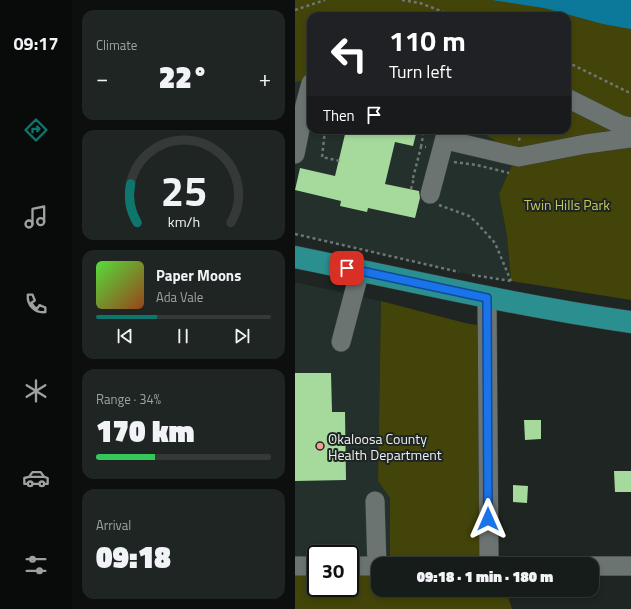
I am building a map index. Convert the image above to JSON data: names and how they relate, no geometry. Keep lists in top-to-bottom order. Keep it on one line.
{"parks":["Twin Hills Park"],"places":["Okaloosa County Health Department"],"page":{"tabs":"09:17","tile":["Climate",["Range · 34%","170 km"],["Arrival","09:18"]],"turn":["110 m","Turn left"],"heat":["−","22°","+"],"then":"Then","song":["Paper Moons","Ada Vale"],"limit":"30","trip":"09:18 · 1 min · 180 m","gauge":["25","km/h"]}}
